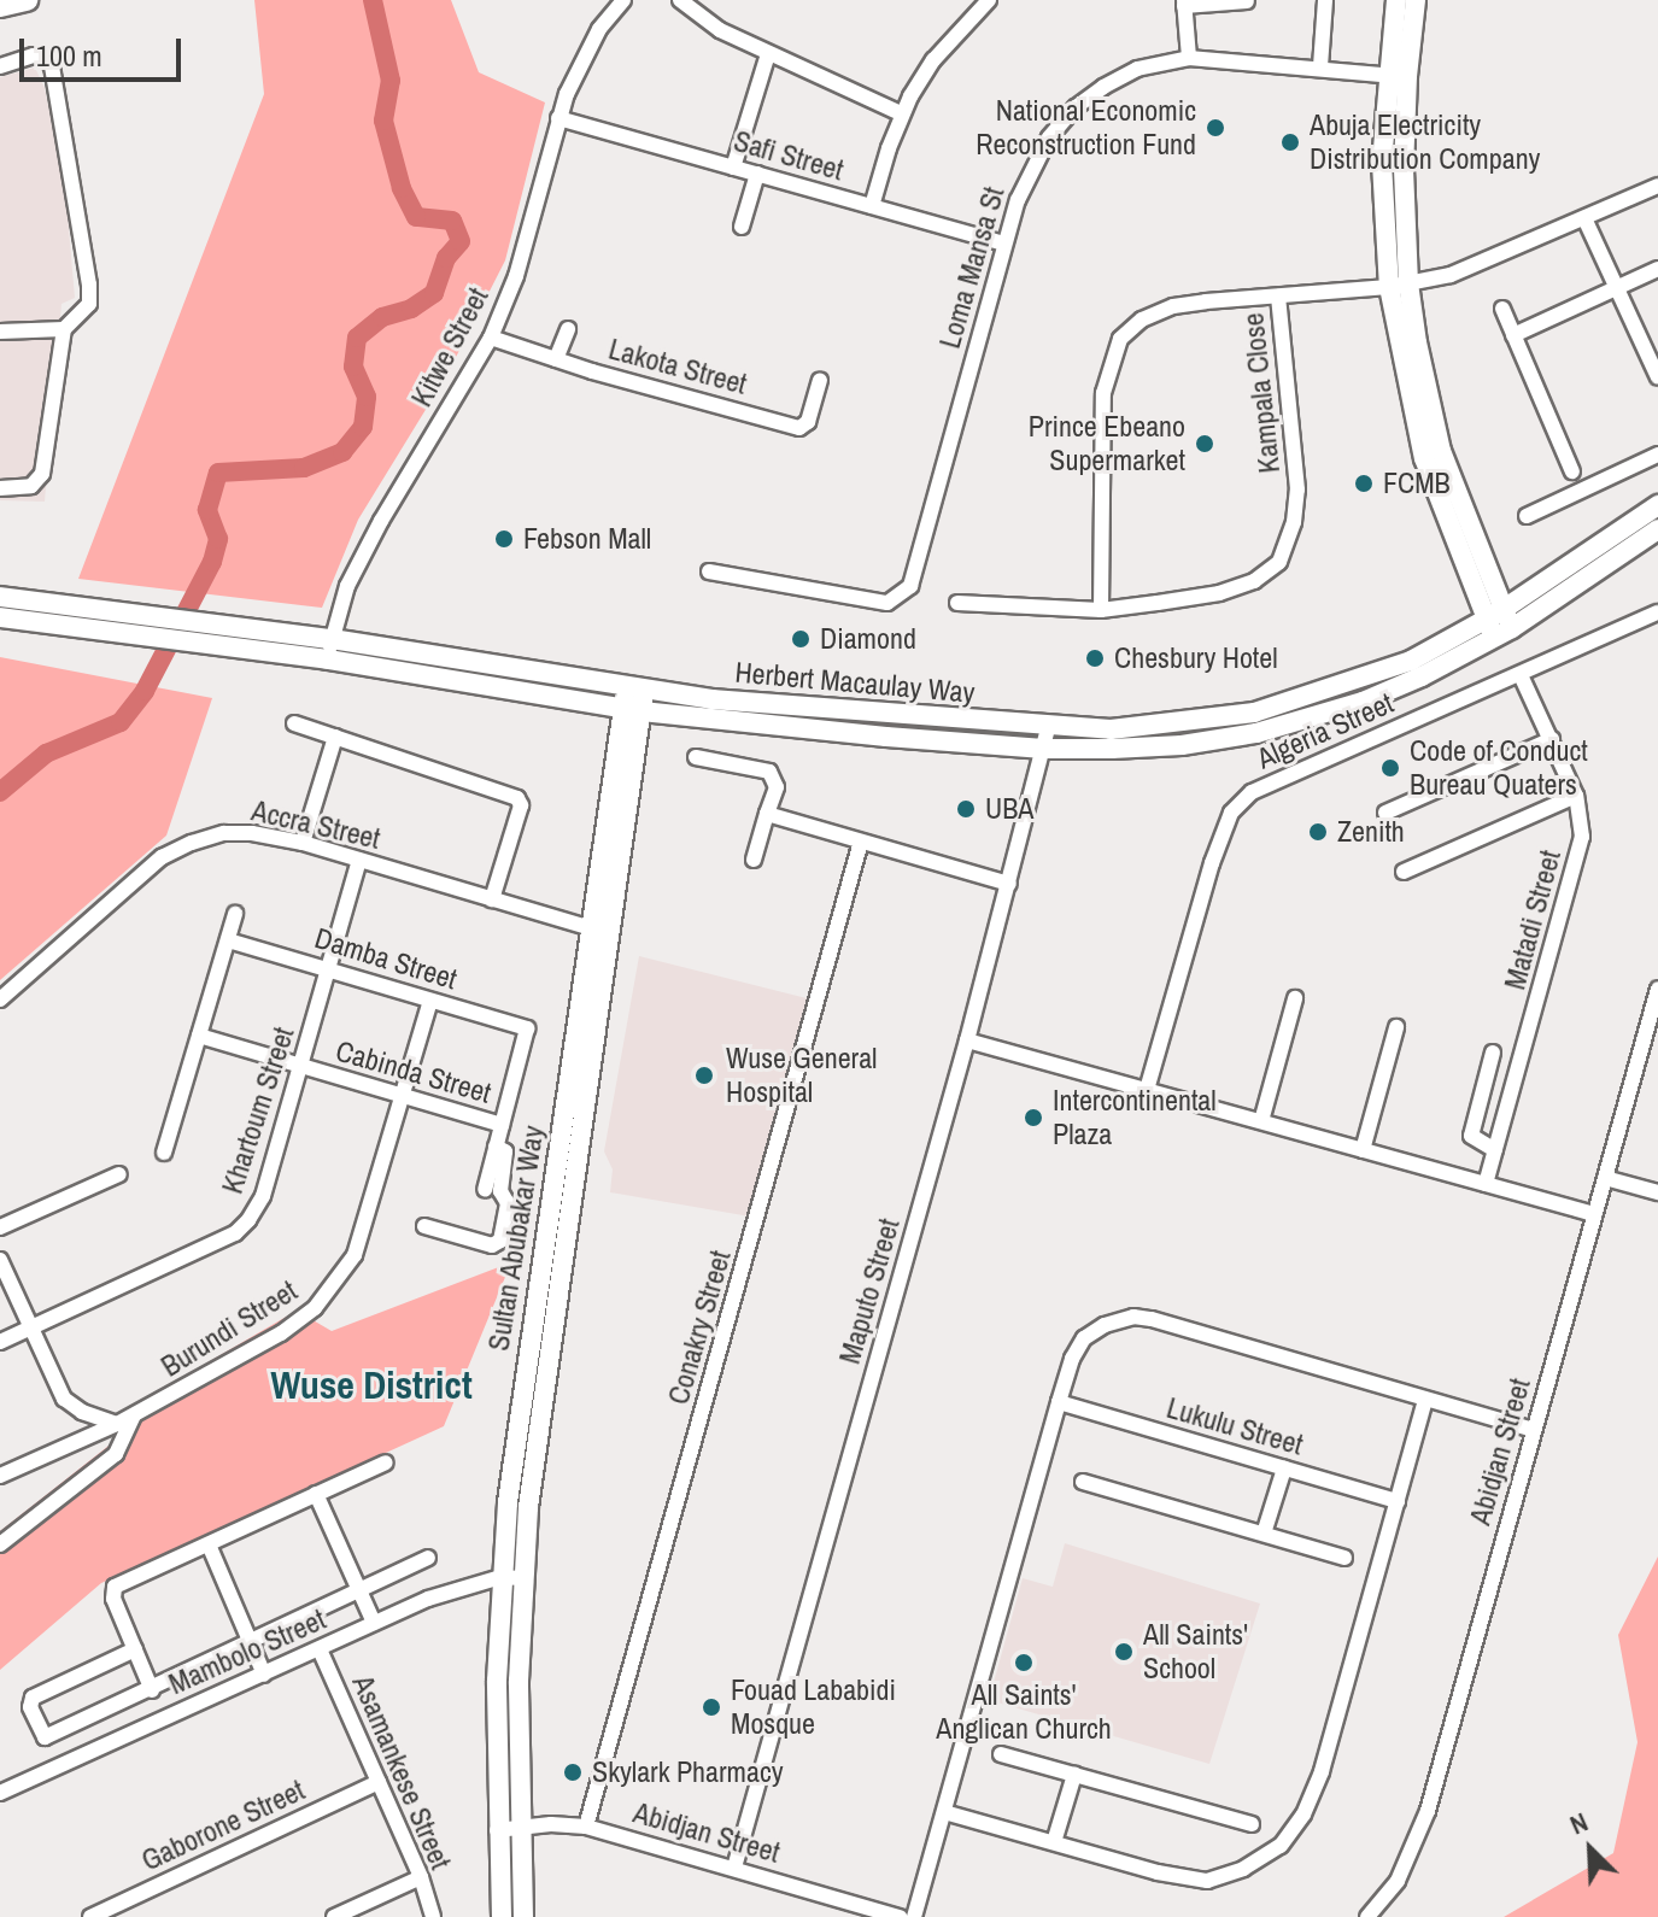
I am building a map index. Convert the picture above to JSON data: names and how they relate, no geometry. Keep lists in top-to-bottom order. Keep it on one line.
{"streets":{"main road":["Herbert Macaulay Way","Sultan Abubakar Way"],"street":["Safi Street","Loma Mansa St","Kitwe Street","Lakota Street","Kampala Close","Algeria Street","Accra Street","Matadi Street","Damba Street","Cabinda Street","Khartoum Street","Maputo Street","Conakry Street","Burundi Street","Lukulu Street","Abidjan Street","Mambolo Street","Asamankese Street","Gaborone Street"]},"crossings":[["Safi Street","Loma Mansa St"],["Safi Street","Kitwe Street"],["Kitwe Street","Lakota Street"],["Kitwe Street","Herbert Macaulay Way"],["Herbert Macaulay Way","Sultan Abubakar Way"],["Herbert Macaulay Way","Maputo Street"],["Algeria Street","Matadi Street"],["Accra Street","Khartoum Street"],["Accra Street","Sultan Abubakar Way"],["Damba Street","Cabinda Street"],["Damba Street","Khartoum Street"],["Damba Street","Burundi Street"],["Cabinda Street","Khartoum Street"],["Cabinda Street","Burundi Street"],["Sultan Abubakar Way","Abidjan Street"],["Sultan Abubakar Way","Mambolo Street"],["Maputo Street","Abidjan Street"],["Conakry Street","Abidjan Street"],["Mambolo Street","Asamankese Street"],["Asamankese Street","Gaborone Street"]],"districts":["Wuse District"],"places":["National Economic Reconstruction Fund","Abuja Electricity Distribution Company","Prince Ebeano Supermarket","FCMB","Febson Mall","Diamond","Chesbury Hotel","Code of Conduct Bureau Quaters","UBA","Zenith","Wuse General Hospital","Intercontinental Plaza","All Saints' School","All Saints' Anglican Church","Fouad Lababidi Mosque","Skylark Pharmacy"],"scale_bar":"100 m","north":"top left"}
